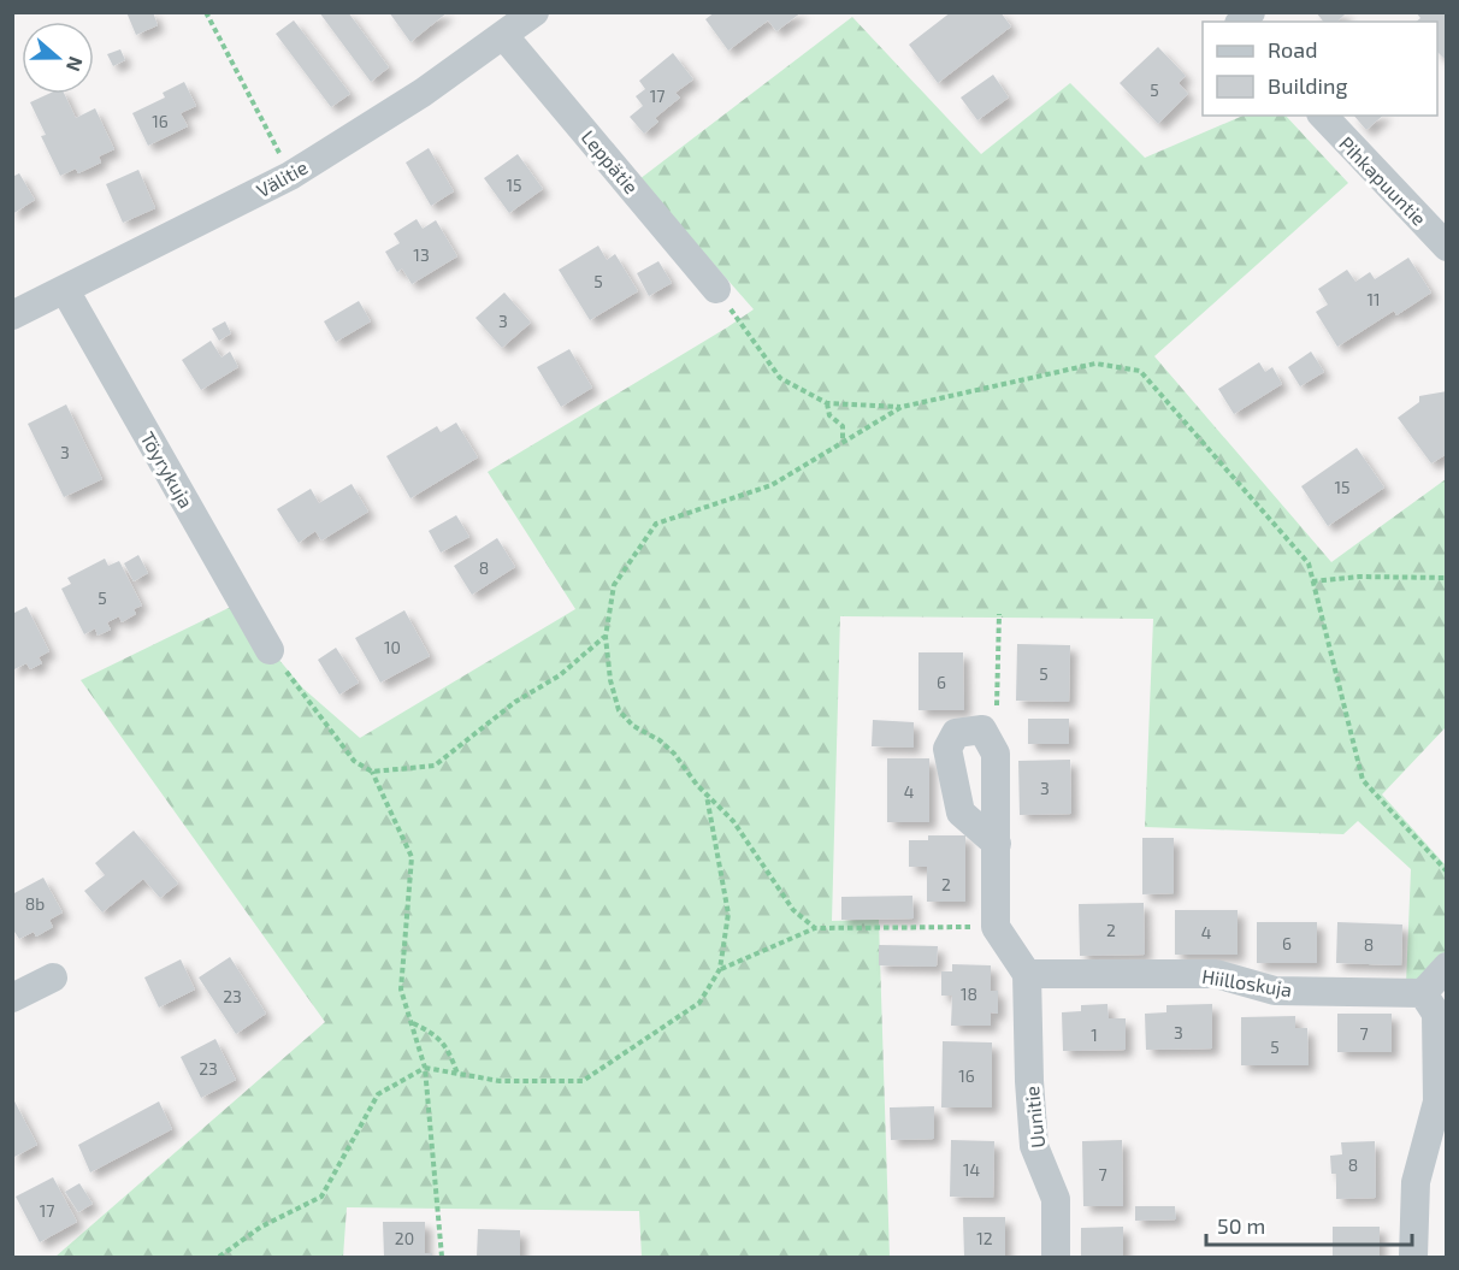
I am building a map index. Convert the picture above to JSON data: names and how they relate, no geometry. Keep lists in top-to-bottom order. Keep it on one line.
{"streets":{"street":["Leppätie","Välitie","Pihkapuuntie","Töyrykuja","Hiilloskuja","Uunitie"]},"crossings":[["Leppätie","Välitie"],["Välitie","Töyrykuja"],["Hiilloskuja","Uunitie"]],"house_numbers":["5","17","16","15","13","5","11","3","3","15","8","5","10","5","6","3","4","2","8b","2","4","6","8","18","23","3","7","1","5","23","16","8","14","7","17","20","12"],"legend":["Road","Building"],"scale_bar":"50 m","north":"right"}
